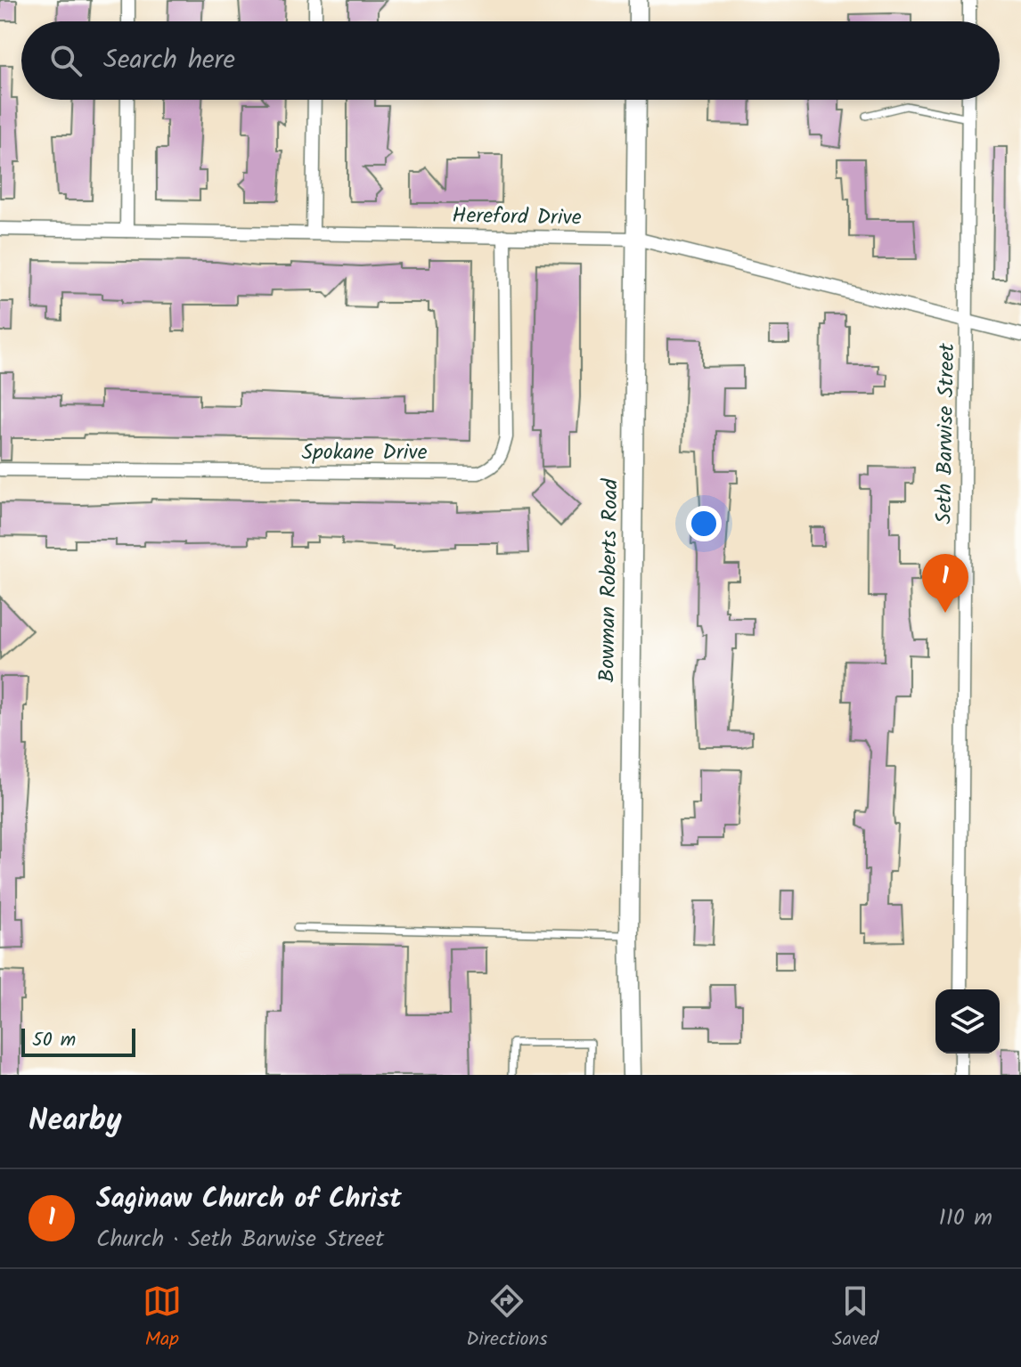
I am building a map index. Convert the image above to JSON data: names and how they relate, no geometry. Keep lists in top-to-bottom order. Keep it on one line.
{"streets":{"street":["Hereford Drive","Seth Barwise Street","Spokane Drive","Bowman Roberts Road"]},"crossings":[["Hereford Drive","Seth Barwise Street"],["Hereford Drive","Spokane Drive"],["Hereford Drive","Bowman Roberts Road"]],"scale_bar":"50 m","page":{"search":"Search here","pins":"1","scale":"50 m","heading":"Nearby","list":[{"mark":"1","name":"Saginaw Church of Christ","note":"Church · Seth Barwise Street","value":"110 m"}],"nav":["Map","Directions","Saved"]}}
